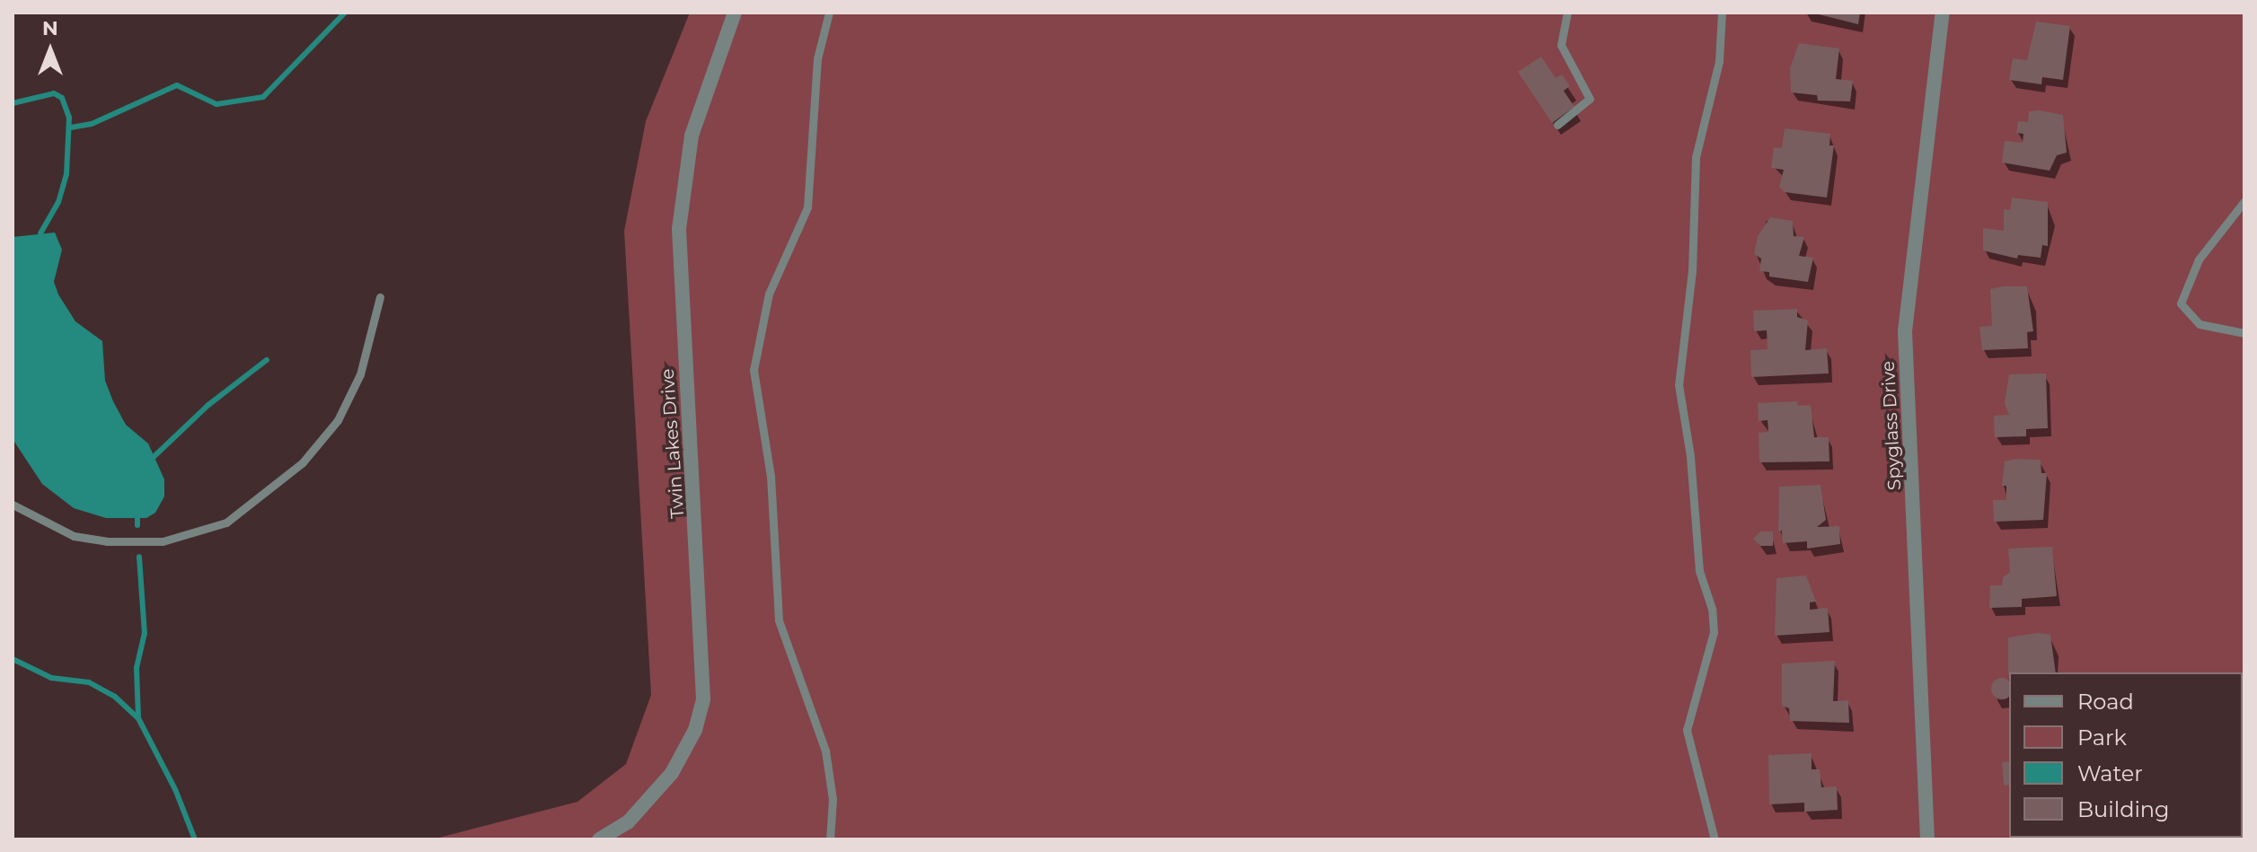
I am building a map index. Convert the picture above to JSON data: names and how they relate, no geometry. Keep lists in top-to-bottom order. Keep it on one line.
{"streets":{"street":["Spyglass Drive","Twin Lakes Drive"]},"legend":["Road","Park","Water","Building"],"north":"top"}
